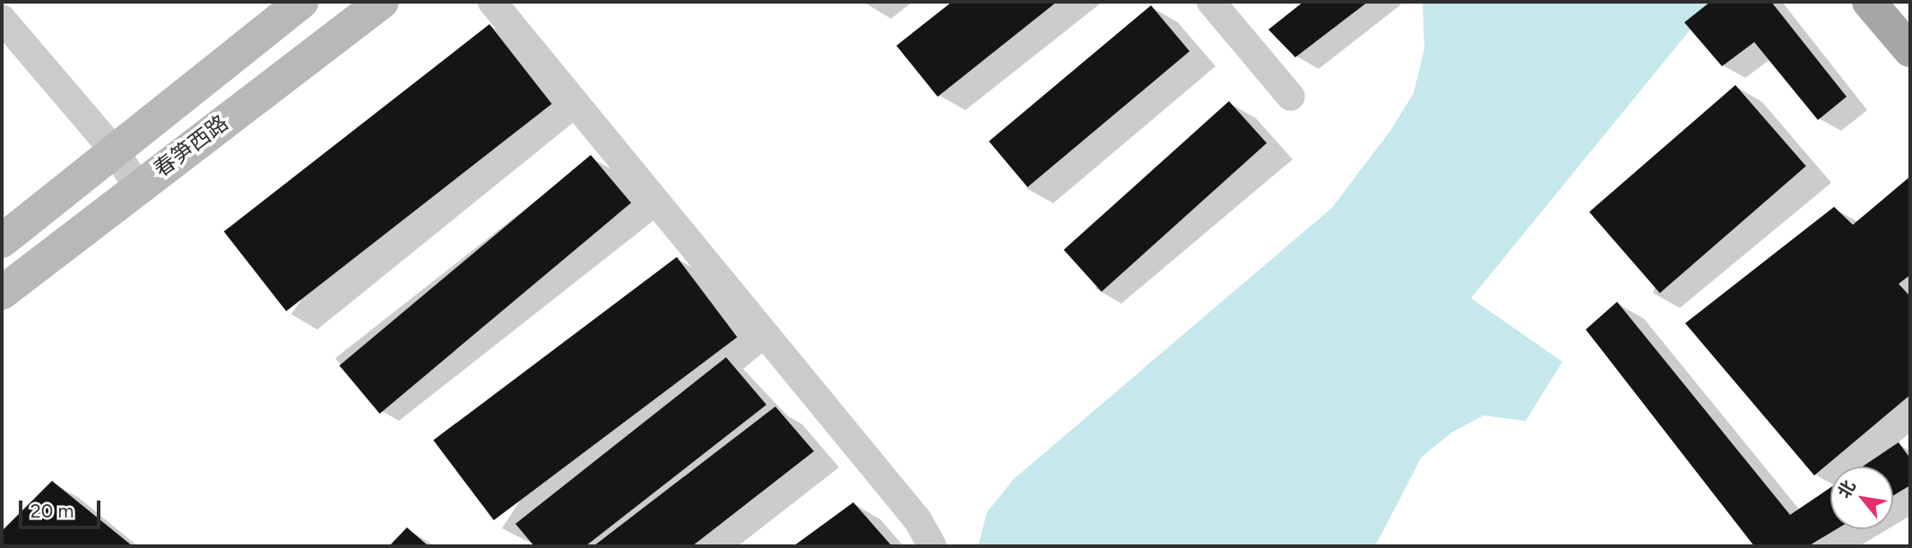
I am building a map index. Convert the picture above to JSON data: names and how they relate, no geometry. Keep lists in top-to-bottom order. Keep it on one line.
{"streets":{"main road":["春笋西路"]},"scale_bar":"20 m","north":"top left"}
